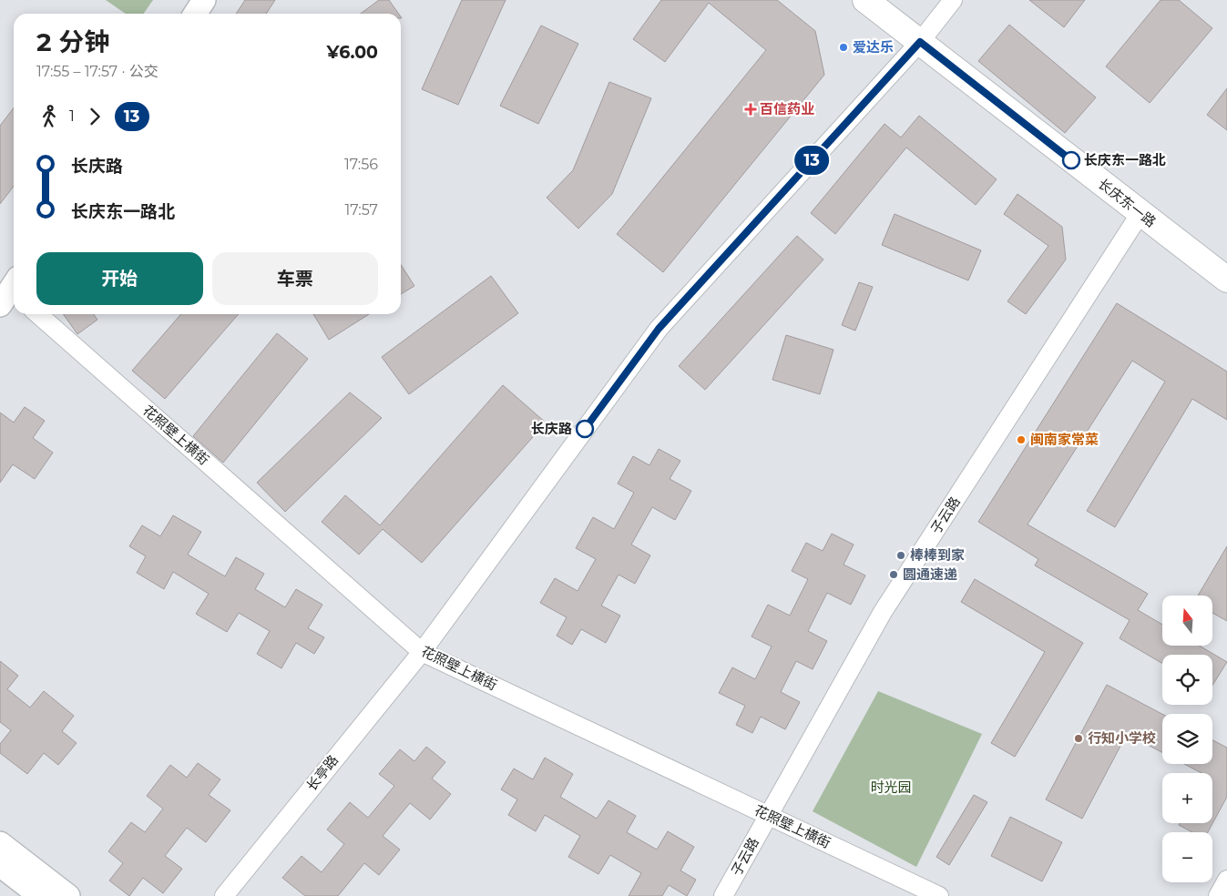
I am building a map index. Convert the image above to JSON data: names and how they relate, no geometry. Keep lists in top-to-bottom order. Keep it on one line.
{"streets":{"main road":["长庆东一路"],"street":["花照壁上横街","子云路","长亭路"]},"crossings":[["长庆东一路","子云路"],["花照壁上横街","子云路"],["花照壁上横街","长亭路"]],"parks":["时光园"],"places":{"other":["爱达乐","长庆东一路北","长庆路","闽南家常菜","棒棒到家","圆通速递","行知小学校"],"health":["百信药业"]},"lines":["bus line 13"],"north":"top","page":{"on_map":"13","heading":["2 分钟","17:55 – 17:57 · 公交","¥6.00"],"legs":["1","13"],"list":[{"name":"长庆路","value":"17:56"},{"name":"长庆东一路北","value":"17:57"}],"buttons":["开始","车票"],"map_buttons":["+","−"]}}
